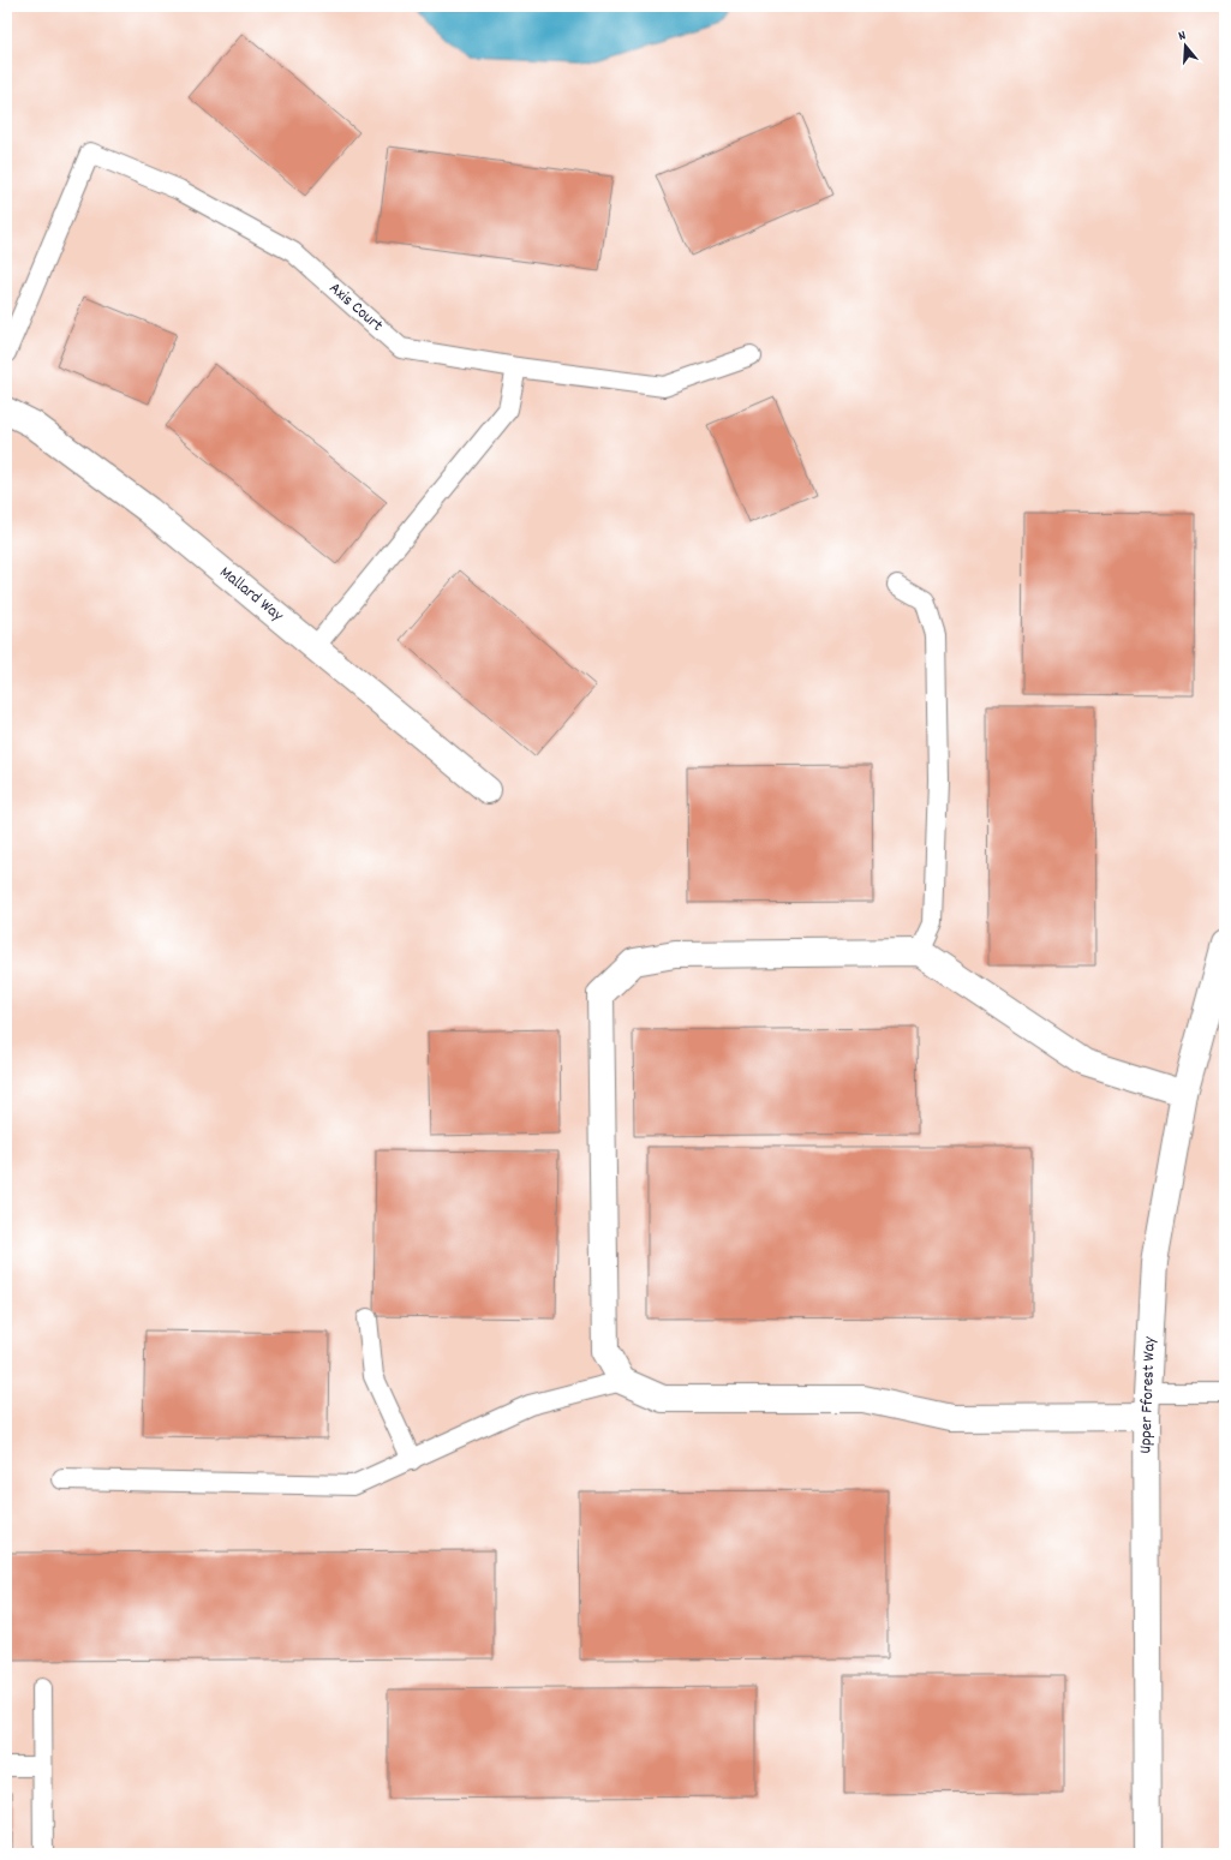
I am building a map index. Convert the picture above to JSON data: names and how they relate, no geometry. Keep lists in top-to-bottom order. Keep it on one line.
{"streets":{"street":["Mallard Way","Upper Fforest Way"],"lane":["Axis Court"]},"north":"top"}
